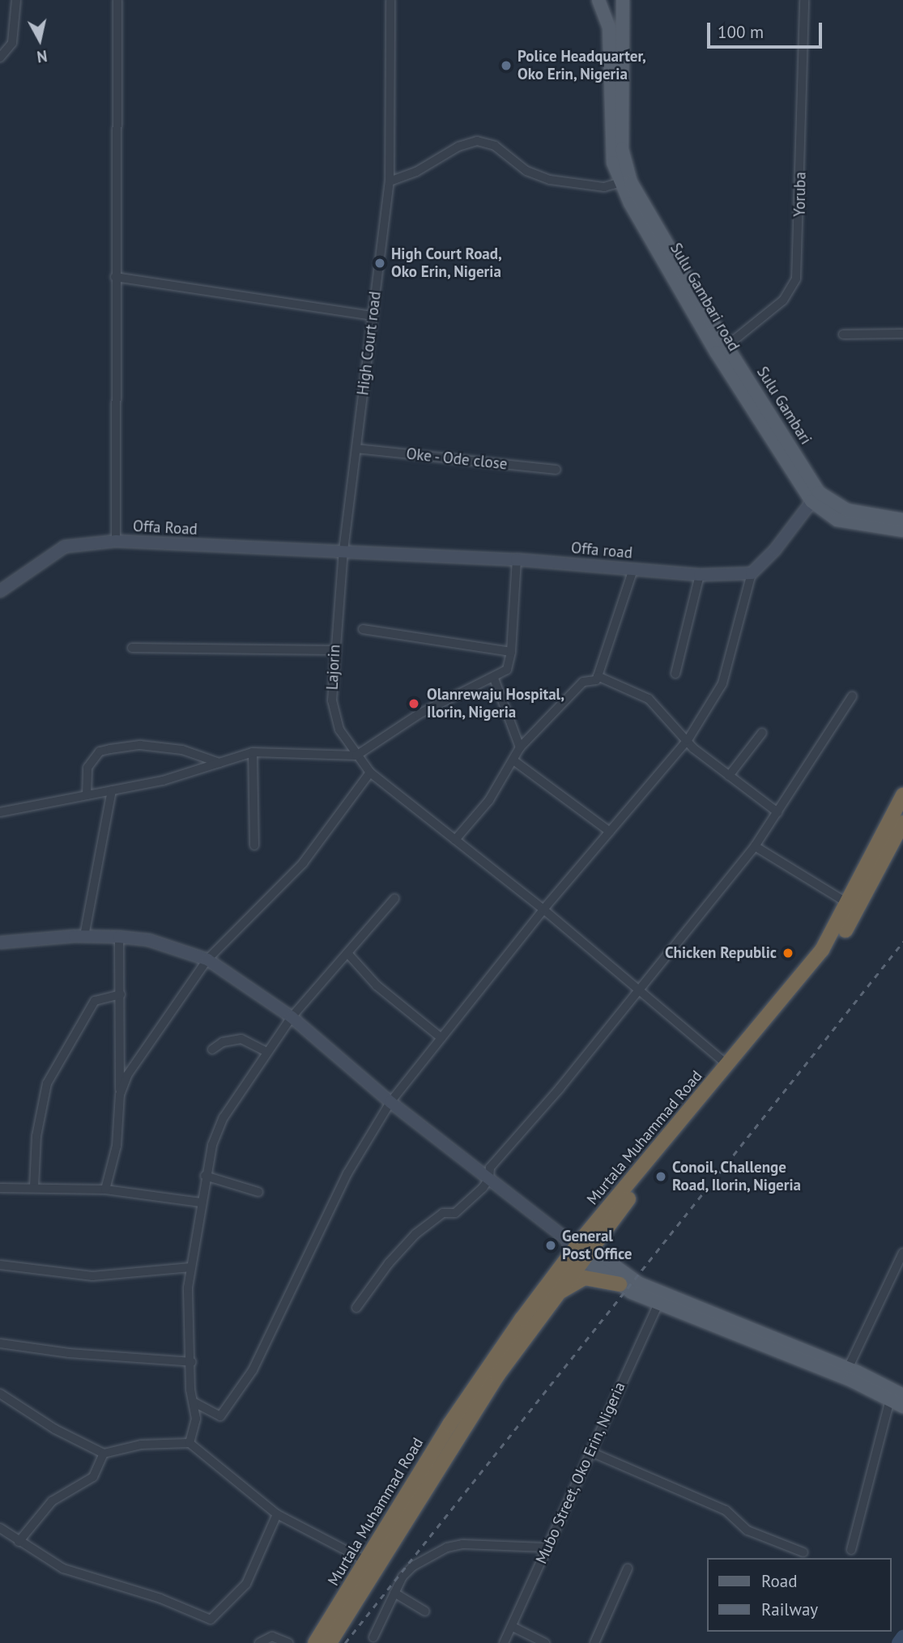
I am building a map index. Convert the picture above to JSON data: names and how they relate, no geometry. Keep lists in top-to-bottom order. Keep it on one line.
{"streets":{"highway":["Murtala Muhammad Road"],"main road":["Sulu Gambari road"],"street":["Yoruba","High Court road","Oke - Ode close","Offa Road","Offa road","Lajorin","Mubo Street, Oko Erin, Nigeria"]},"crossings":[["Yoruba","Sulu Gambari road"],["High Court road","Oke - Ode close"],["High Court road","Offa Road"],["High Court road","Offa road"],["High Court road","Lajorin"],["Offa Road","Offa road"],["Offa Road","Lajorin"],["Offa road","Lajorin"],["Lajorin","Murtala Muhammad Road"]],"places":["Police Headquarter, Oko Erin, Nigeria","High Court Road, Oko Erin, Nigeria","Olanrewaju Hospital, Ilorin, Nigeria","Chicken Republic","Conoil, Challenge Road, Ilorin, Nigeria","General Post Office"],"legend":["Road","Railway"],"scale_bar":"100 m","north":"bottom"}
